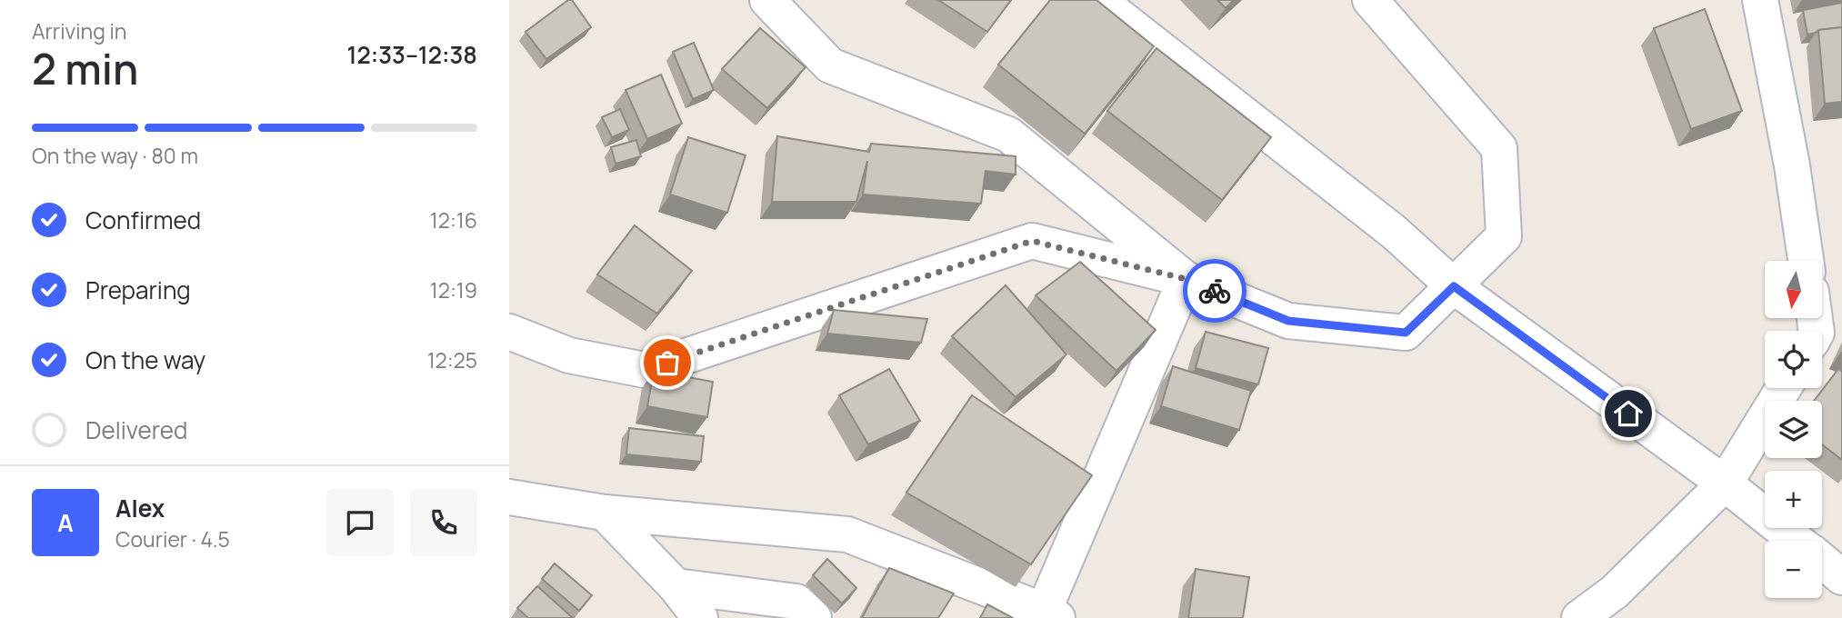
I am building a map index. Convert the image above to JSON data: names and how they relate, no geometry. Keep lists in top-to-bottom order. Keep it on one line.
{"north":"bottom","page":{"heading":["2 min","Arriving in","12:33–12:38"],"panel":["Alex","Courier · 4.5"],"bar":"On the way · 80 m","list":[["Confirmed","12:16"],["Preparing","12:19"],["On the way","12:25"],"Delivered"],"map_buttons":["+","−"],"round":"A"}}
